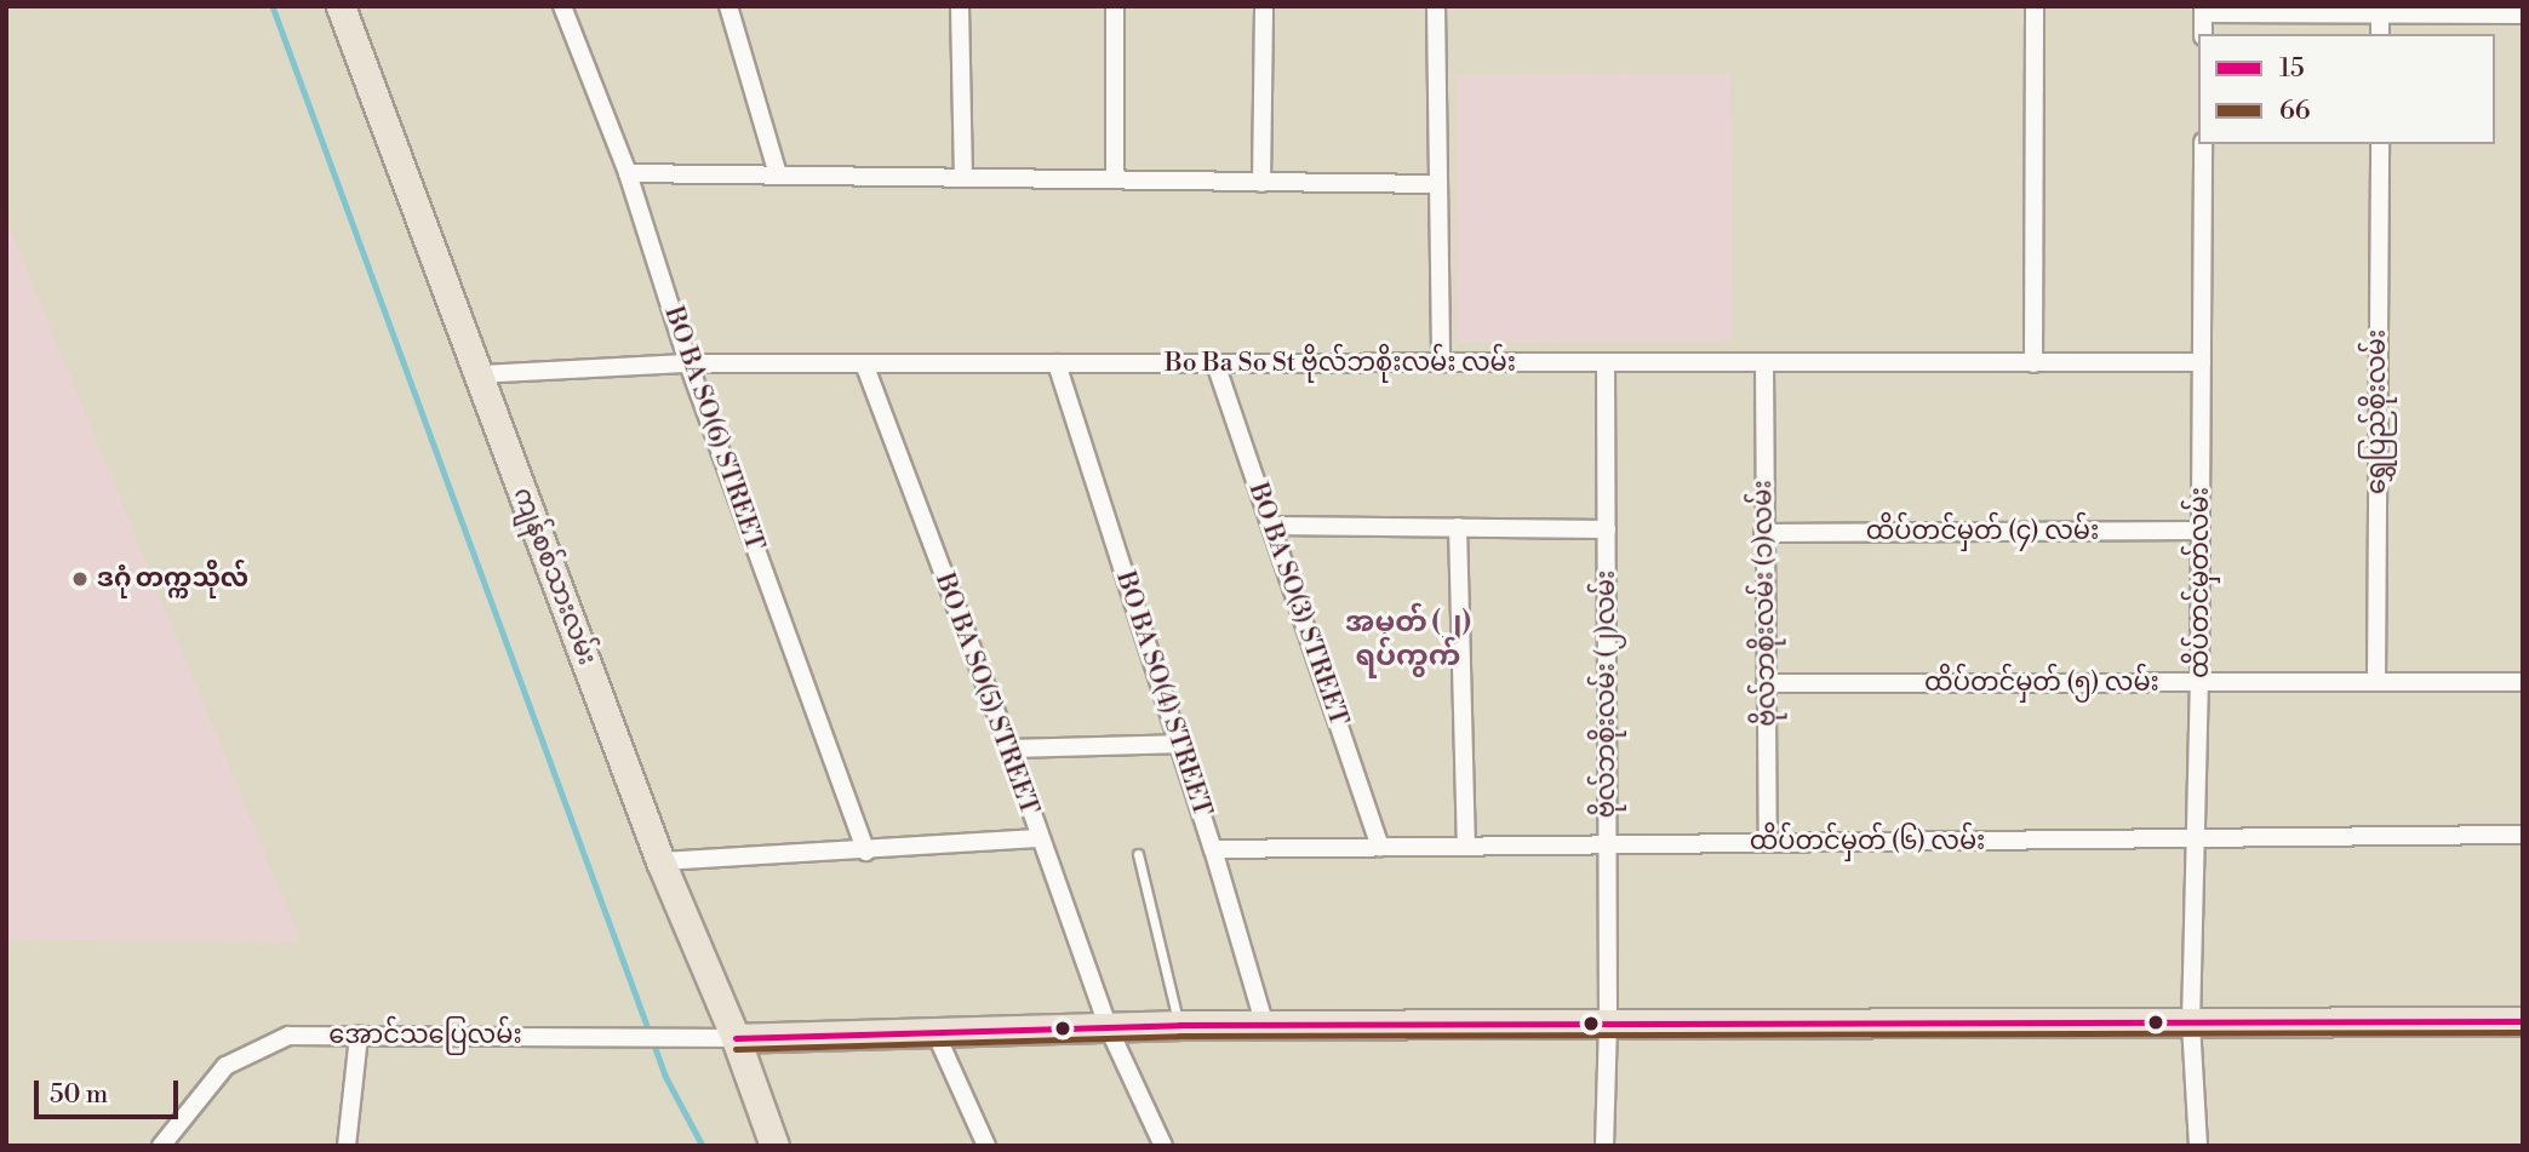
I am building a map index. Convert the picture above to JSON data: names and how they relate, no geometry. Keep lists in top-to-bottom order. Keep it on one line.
{"streets":{"main road":["ကျန်စစ်သားလမ်း"],"street":["Bo Ba So St ဗိုလ်ဘစိုးလမ်း လမ်း","ရွှေပြည်စိုးလမ်း","BO BA SO(6) STREET","ထိပ်တင်မှတ် (၄) လမ်း","ထိပ်တင်မှတ်လမ်း","ဗိုလ်ဘစိုးလမ်း (၁)လမ်း","BO BA SO(3) STREET","ထိပ်တင်မှတ် (၅) လမ်း","BO BA SO(5) STREET","BO BA SO(4) STREET","ဗိုလ်ဘစိုးလမ်း (၂)လမ်း","ထိပ်တင်မှတ် (၆) လမ်း","အောင်သပြေလမ်း"]},"crossings":[["Bo Ba So St ဗိုလ်ဘစိုးလမ်း လမ်း","BO BA SO(6) STREET"],["Bo Ba So St ဗိုလ်ဘစိုးလမ်း လမ်း","ကျန်စစ်သားလမ်း"],["Bo Ba So St ဗိုလ်ဘစိုးလမ်း လမ်း","ထိပ်တင်မှတ်လမ်း"],["Bo Ba So St ဗိုလ်ဘစိုးလမ်း လမ်း","ဗိုလ်ဘစိုးလမ်း (၁)လမ်း"],["Bo Ba So St ဗိုလ်ဘစိုးလမ်း လမ်း","BO BA SO(3) STREET"],["Bo Ba So St ဗိုလ်ဘစိုးလမ်း လမ်း","BO BA SO(5) STREET"],["Bo Ba So St ဗိုလ်ဘစိုးလမ်း လမ်း","BO BA SO(4) STREET"],["Bo Ba So St ဗိုလ်ဘစိုးလမ်း လမ်း","ဗိုလ်ဘစိုးလမ်း (၂)လမ်း"],["ရွှေပြည်စိုးလမ်း","ထိပ်တင်မှတ် (၅) လမ်း"],["ထိပ်တင်မှတ် (၄) လမ်း","ထိပ်တင်မှတ်လမ်း"],["ထိပ်တင်မှတ် (၄) လမ်း","ဗိုလ်ဘစိုးလမ်း (၁)လမ်း"],["ကျန်စစ်သားလမ်း","အောင်သပြေလမ်း"],["ထိပ်တင်မှတ်လမ်း","ထိပ်တင်မှတ် (၅) လမ်း"],["ထိပ်တင်မှတ်လမ်း","ထိပ်တင်မှတ် (၆) လမ်း"],["ဗိုလ်ဘစိုးလမ်း (၁)လမ်း","ထိပ်တင်မှတ် (၅) လမ်း"],["ဗိုလ်ဘစိုးလမ်း (၁)လမ်း","ထိပ်တင်မှတ် (၆) လမ်း"],["BO BA SO(3) STREET","ထိပ်တင်မှတ် (၆) လမ်း"],["BO BA SO(4) STREET","ထိပ်တင်မှတ် (၆) လမ်း"],["ဗိုလ်ဘစိုးလမ်း (၂)လမ်း","ထိပ်တင်မှတ် (၆) လမ်း"]],"districts":["အမှတ် (၂) ရပ်ကွက်"],"places":["ဒဂုံ တက္ကသိုလ်"],"lines":["transit line 15","transit line 66"],"legend":["15","66"],"scale_bar":"50 m"}
